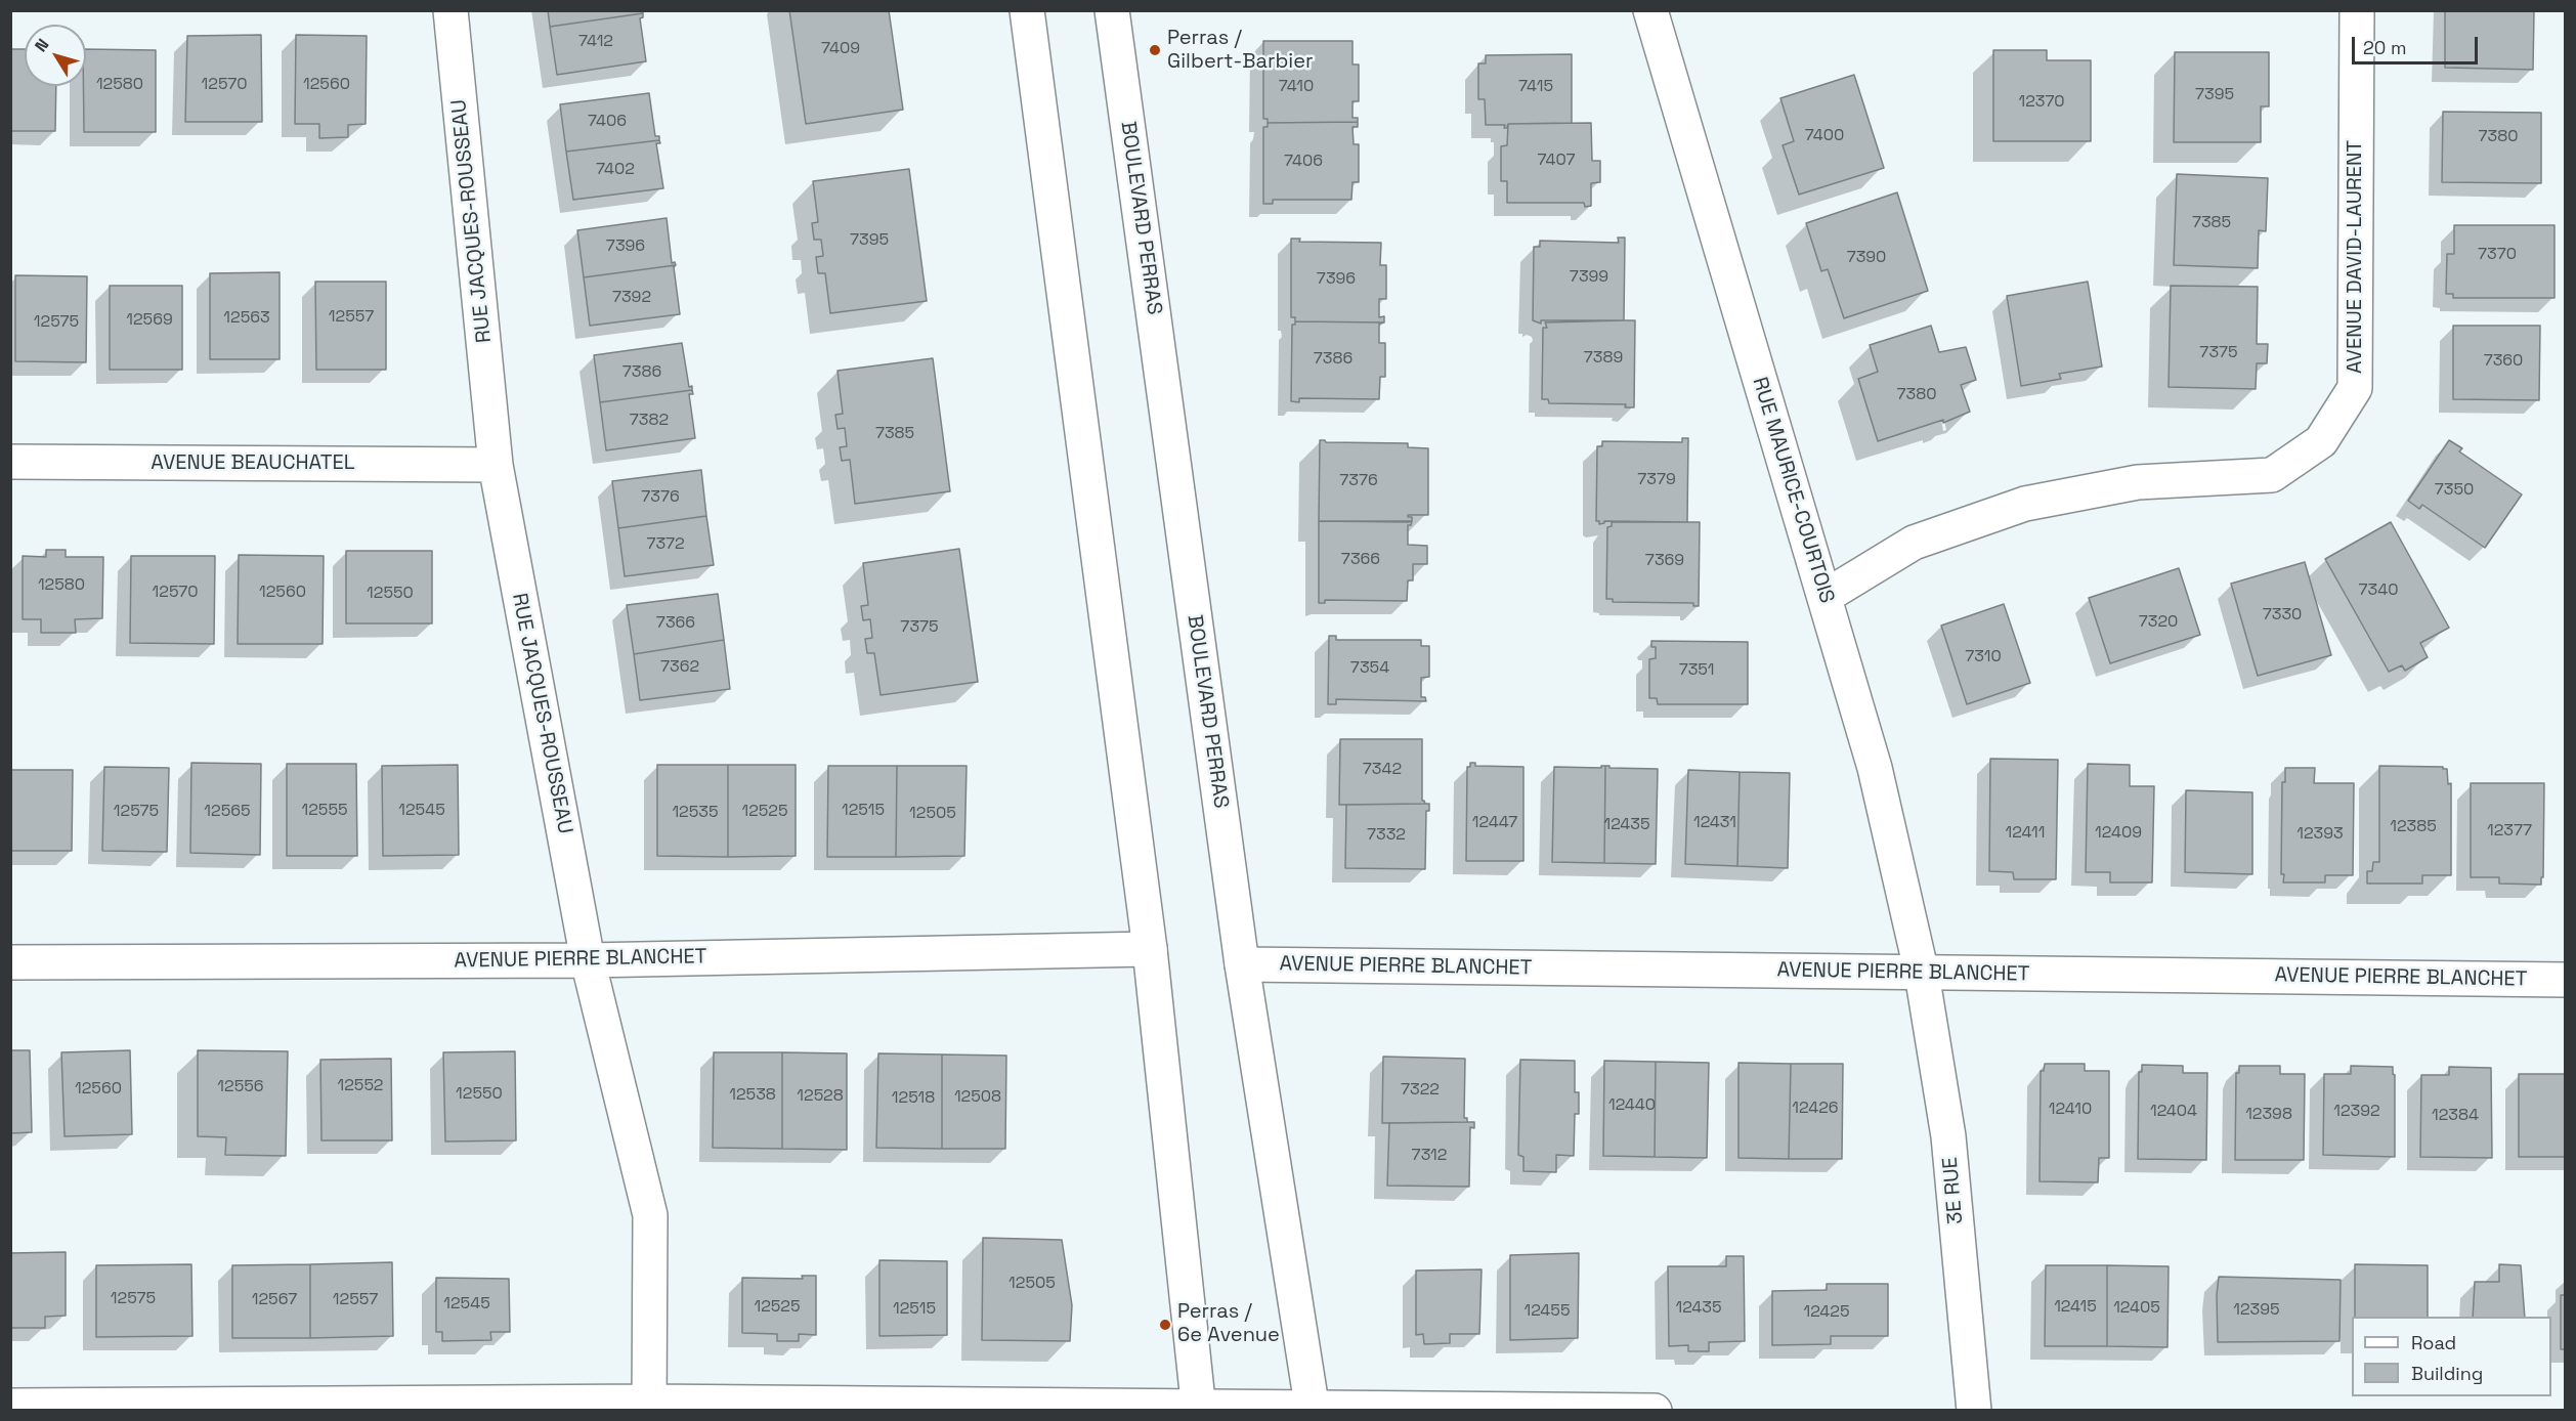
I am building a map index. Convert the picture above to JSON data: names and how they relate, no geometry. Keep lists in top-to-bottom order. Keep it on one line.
{"streets":{"street":["BOULEVARD PERRAS","RUE JACQUES-ROUSSEAU","AVENUE DAVID-LAURENT","AVENUE BEAUCHATEL","RUE MAURICE-COURTOIS","AVENUE PIERRE BLANCHET","3E RUE"]},"crossings":[["BOULEVARD PERRAS","AVENUE PIERRE BLANCHET"],["RUE JACQUES-ROUSSEAU","AVENUE BEAUCHATEL"],["RUE JACQUES-ROUSSEAU","AVENUE PIERRE BLANCHET"],["AVENUE DAVID-LAURENT","RUE MAURICE-COURTOIS"],["RUE MAURICE-COURTOIS","AVENUE PIERRE BLANCHET"],["RUE MAURICE-COURTOIS","3E RUE"],["AVENUE PIERRE BLANCHET","3E RUE"]],"places":["Perras / Gilbert-Barbier","Perras / 6e Avenue"],"house_numbers":["7412","7409","12580","12570","12560","7410","7415","7395","12370","7406","7400","7380","7407","7406","7402","7385","7395","7396","7370","7390","7399","7396","7392","12557","12563","12569","12575","7375","7389","7386","7360","7386","7380","7382","7385","7379","7376","7350","7376","7372","7366","7369","12580","7340","12570","12560","12550","7330","7320","7366","7375","7310","7362","7354","7351","7342","12555","12545","12515","12575","12565","12525","12535","12505","12447","12431","12435","12385","12377","12411","12409","12393","7332","12552","12556","12560","7322","12550","12538","12528","12508","12518","12440","12426","12410","12404","12392","12398","12384","7312","12505","12575","12567","12557","12545","12525","12415","12435","12405","12515","12395","12455","12425"],"legend":["Road","Building"],"scale_bar":"20 m","north":"top left"}
